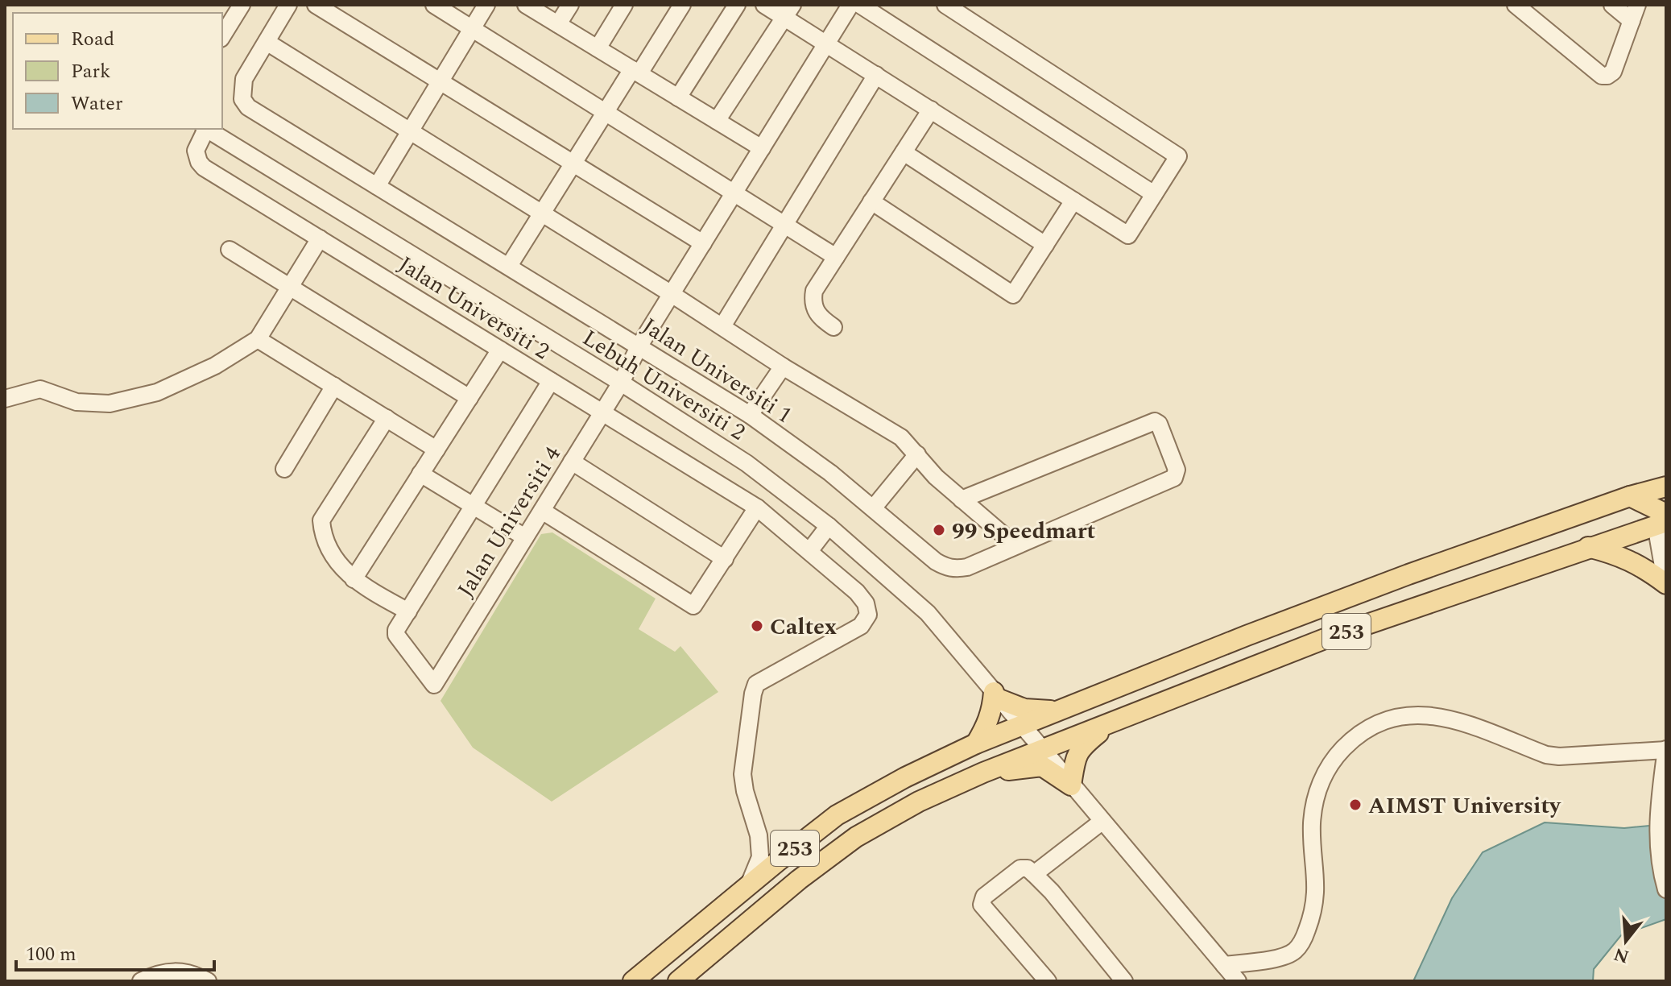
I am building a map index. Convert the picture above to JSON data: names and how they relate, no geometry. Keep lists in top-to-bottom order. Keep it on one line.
{"streets":{"main road":["253"],"street":["Jalan Universiti 2","Jalan Universiti 1","Lebuh Universiti 2","Jalan Universiti 4"]},"crossings":[["Jalan Universiti 2","Jalan Universiti 4"],["Jalan Universiti 2","253"],["Jalan Universiti 1","Jalan Universiti 4"],["Lebuh Universiti 2","Jalan Universiti 4"],["Lebuh Universiti 2","253"]],"places":["99 Speedmart","Caltex","AIMST University"],"legend":["Road","Park","Water"],"scale_bar":"100 m","north":"bottom"}
